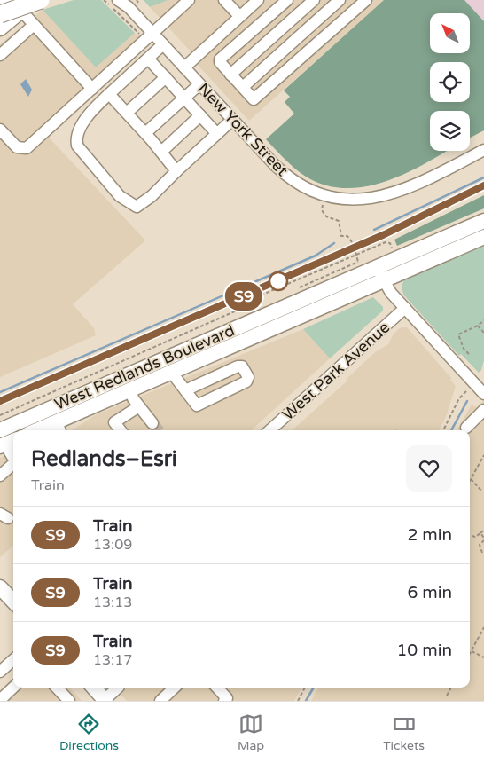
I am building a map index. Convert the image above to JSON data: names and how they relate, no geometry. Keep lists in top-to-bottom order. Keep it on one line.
{"streets":{"main road":["West Redlands Boulevard"],"street":["New York Street","West Park Avenue"]},"north":"top left","page":{"on_map":"S9","heading":["Redlands–Esri","Train"],"list":[{"mark":"S9","name":"Train","note":"13:09","value":"2 min"},{"mark":"S9","name":"Train","note":"13:13","value":"6 min"},{"mark":"S9","name":"Train","note":"13:17","value":"10 min"}],"tabs":["Directions","Map","Tickets"]}}
